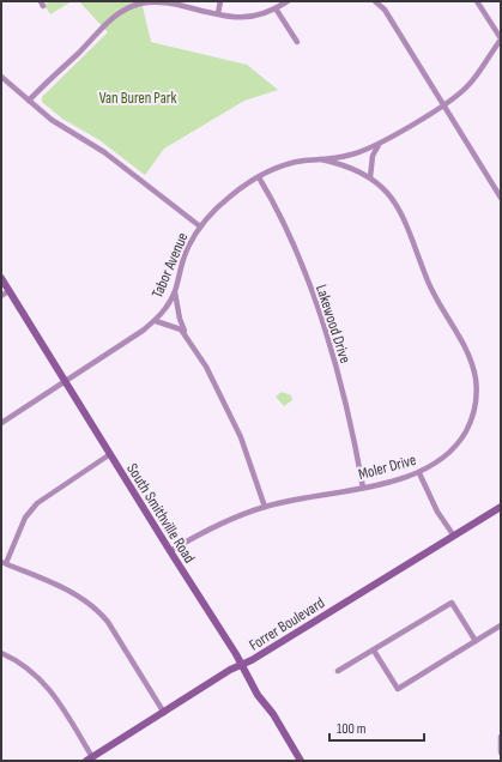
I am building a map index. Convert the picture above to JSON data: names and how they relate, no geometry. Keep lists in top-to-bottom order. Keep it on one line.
{"streets":{"main road":["South Smithville Road","Forrer Boulevard"],"street":["Tabor Avenue","Lakewood Drive","Moler Drive"]},"crossings":[["Tabor Avenue","Lakewood Drive"],["Tabor Avenue","Moler Drive"],["Tabor Avenue","South Smithville Road"],["Lakewood Drive","Moler Drive"],["Moler Drive","South Smithville Road"],["South Smithville Road","Forrer Boulevard"]],"parks":["Van Buren Park"],"scale_bar":"100 m"}
